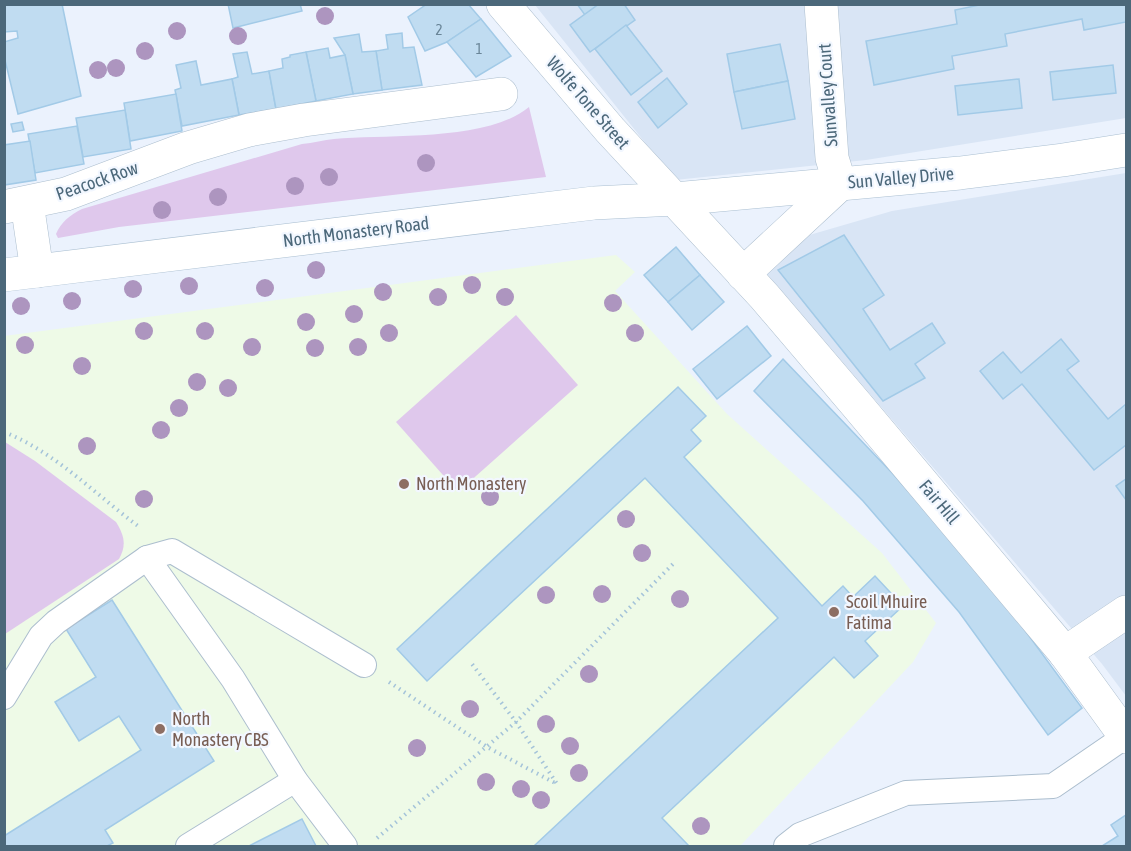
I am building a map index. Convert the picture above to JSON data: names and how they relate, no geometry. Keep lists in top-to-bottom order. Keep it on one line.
{"streets":{"street":["Sunvalley Court","Wolfe Tone Street","Sun Valley Drive","Peacock Row","North Monastery Road","Fair Hill"]},"crossings":[["Sunvalley Court","Sun Valley Drive"],["Wolfe Tone Street","Sun Valley Drive"],["Wolfe Tone Street","North Monastery Road"],["Wolfe Tone Street","Fair Hill"],["Sun Valley Drive","North Monastery Road"],["Sun Valley Drive","Fair Hill"],["North Monastery Road","Fair Hill"]],"places":["North Monastery","Scoil Mhuire Fatima","North Monastery CBS"],"house_numbers":["2","1"]}
